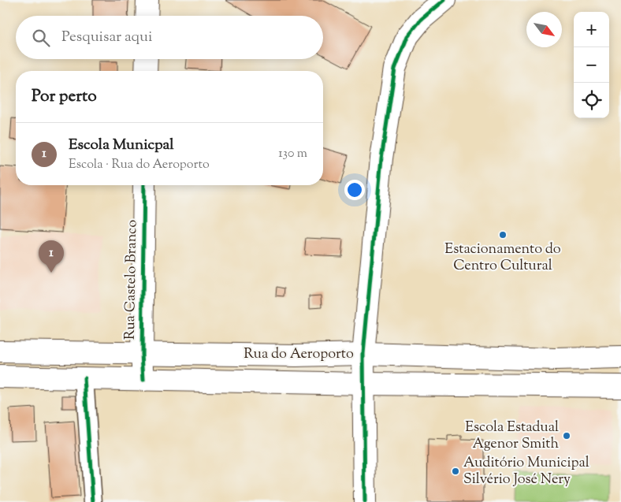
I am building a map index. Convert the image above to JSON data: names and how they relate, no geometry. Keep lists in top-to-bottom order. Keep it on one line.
{"streets":{"main road":["Rua Castelo Branco","Rua do Aeroporto"]},"crossings":[["Rua Castelo Branco","Rua do Aeroporto"]],"places":["Estacionamento do Centro Cultural","Escola Estadual Agenor Smith","Auditório Municipal Silvério José Nery"],"north":"bottom right","page":{"map_buttons":["+","−"],"search":"Pesquisar aqui","heading":"Por perto","list":[{"mark":"1","name":"Escola Municpal","note":"Escola · Rua do Aeroporto","value":"130 m"}],"pins":"1"}}
